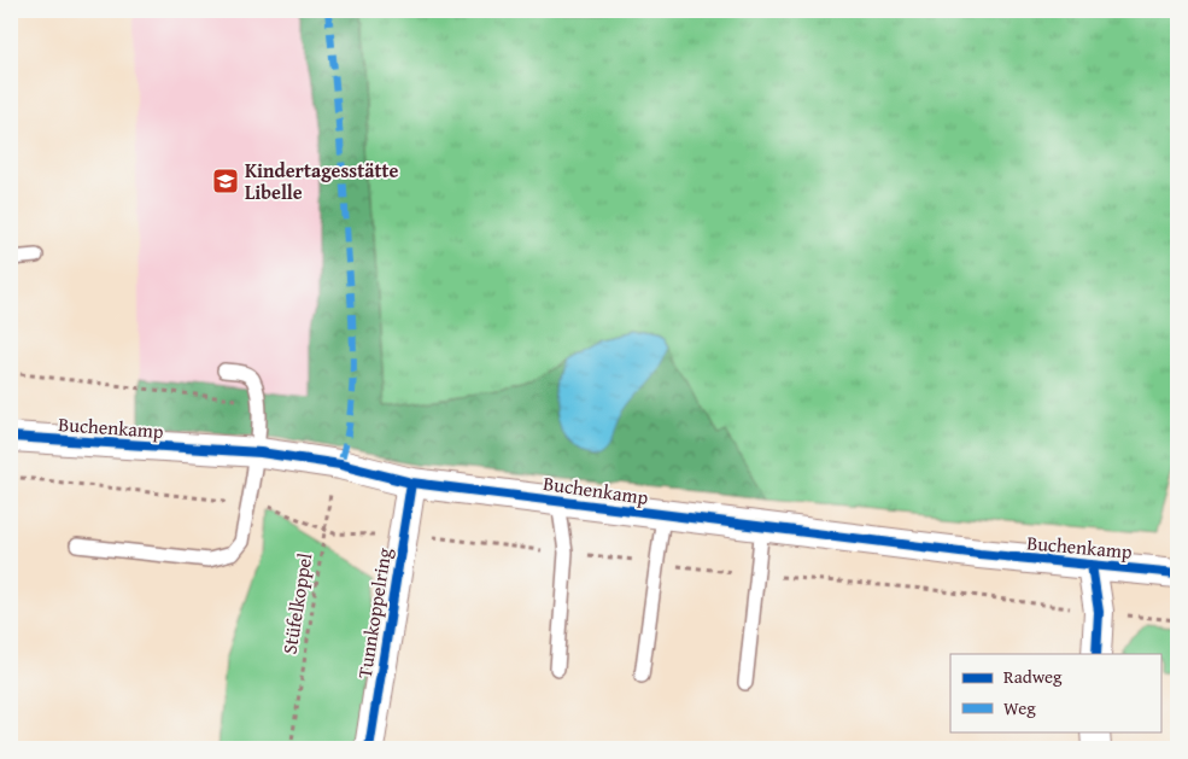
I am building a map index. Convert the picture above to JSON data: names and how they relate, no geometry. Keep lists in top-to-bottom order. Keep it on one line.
{"streets":{"street":["Buchenkamp","Tunnkoppelring"],"path":["Stüfelkoppel"]},"crossings":[["Buchenkamp","Stüfelkoppel"],["Buchenkamp","Tunnkoppelring"]],"places":{"school or university":["Kindertagesstätte Libelle"]},"legend":["Radweg","Weg"]}
